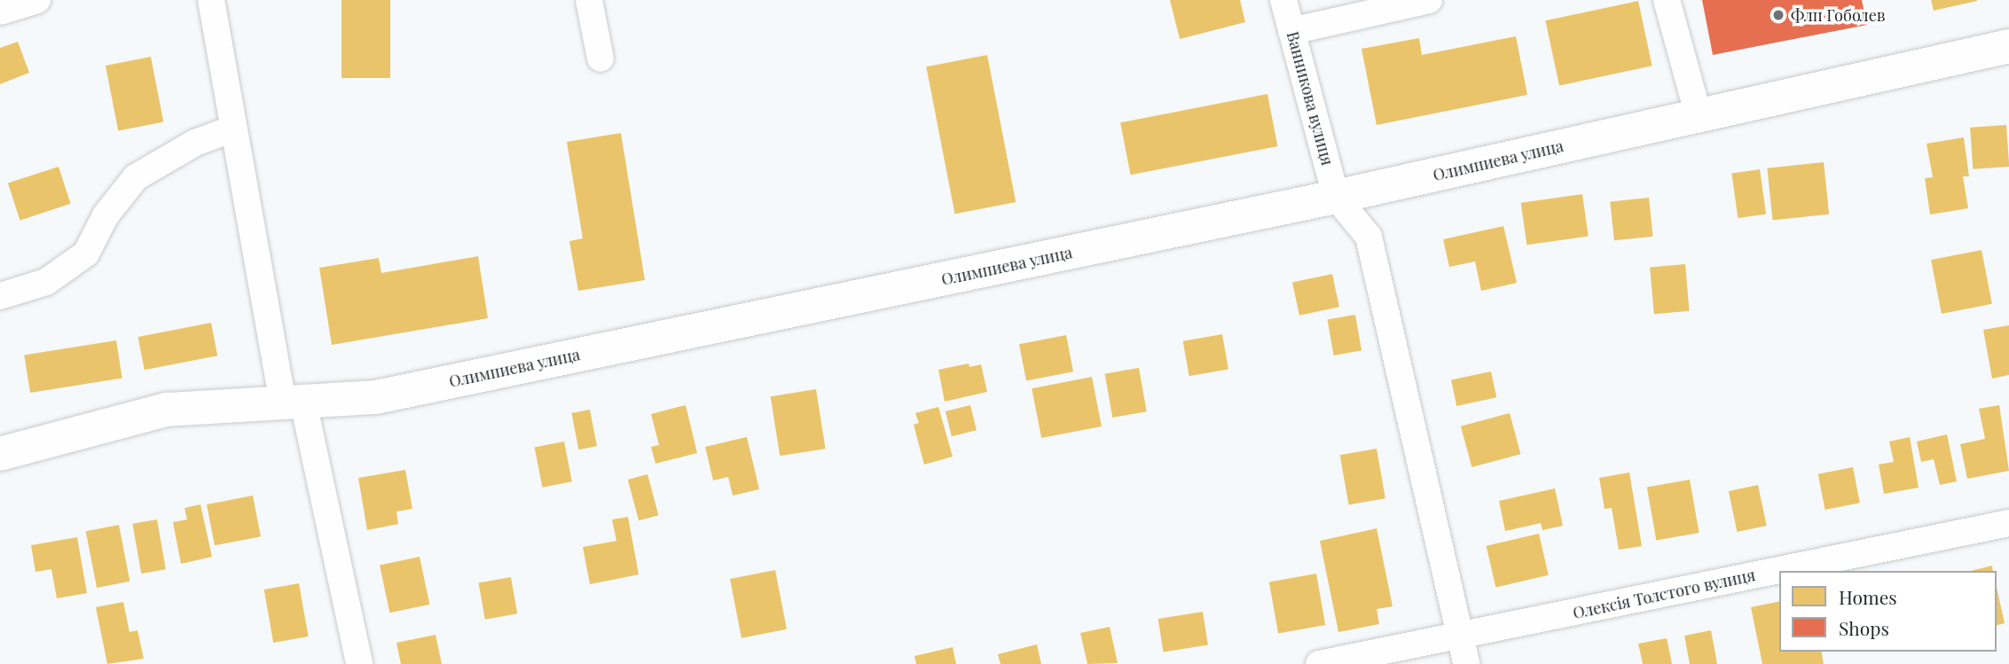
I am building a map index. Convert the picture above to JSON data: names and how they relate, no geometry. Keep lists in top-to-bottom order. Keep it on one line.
{"streets":{"main road":["Олимпиева улица"],"street":["Ванникова вулиця","Олексія Толстого вулиця"]},"crossings":[["Ванникова вулиця","Олимпиева улица"]],"places":["Флп Гоболев"],"legend":["Homes","Shops"]}
